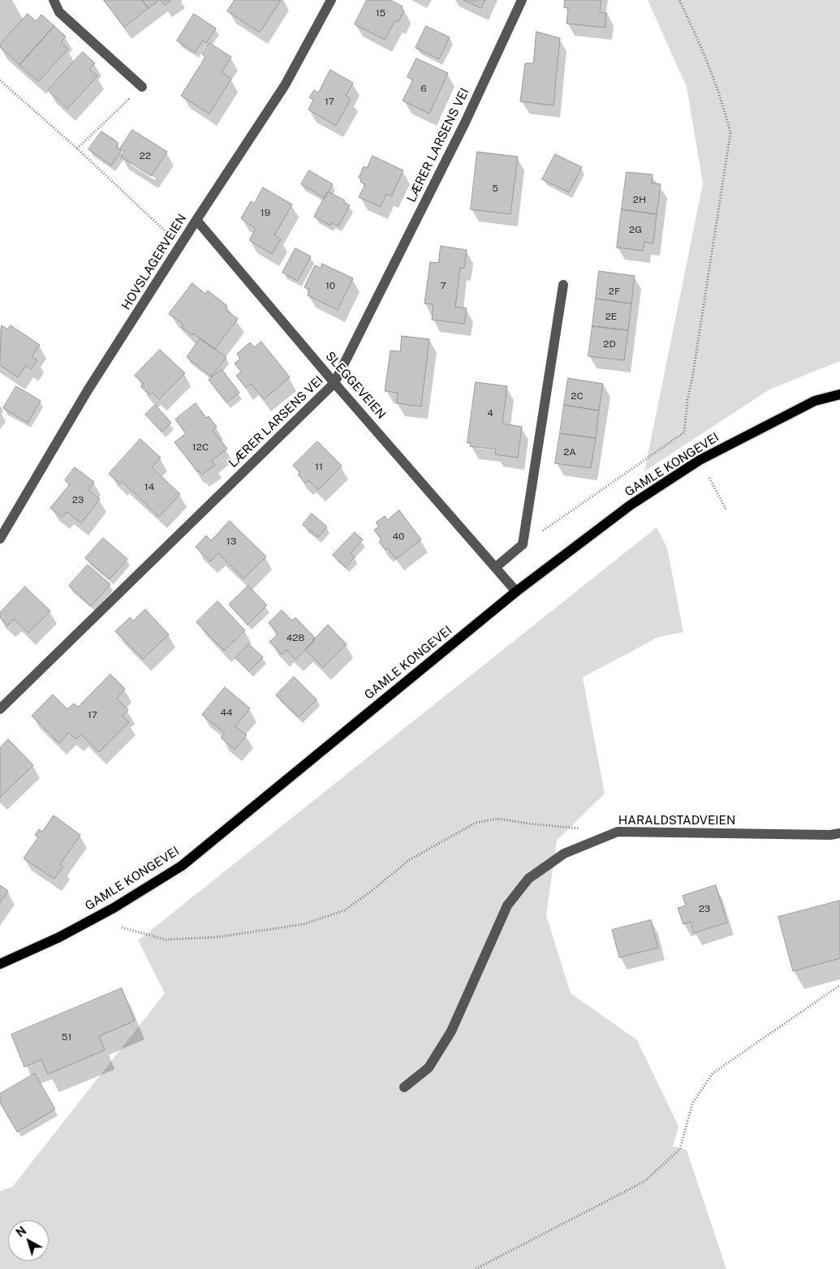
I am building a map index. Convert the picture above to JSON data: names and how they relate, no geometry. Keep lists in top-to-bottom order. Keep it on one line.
{"streets":{"main road":["GAMLE KONGEVEI"],"street":["LÆRER LARSENS VEI","HOVSLAGERVEIEN","SLEGGEVEIEN","HARALDSTADVEIEN"]},"crossings":[["LÆRER LARSENS VEI","SLEGGEVEIEN"],["HOVSLAGERVEIEN","SLEGGEVEIEN"],["SLEGGEVEIEN","GAMLE KONGEVEI"]],"house_numbers":["15","6","17","22","5","2H","19","2G","10","7","2F","2E","2D","2C","4","12C","2A","11","14","23","40","13","42B","44","17","23","51"],"north":"top left"}
